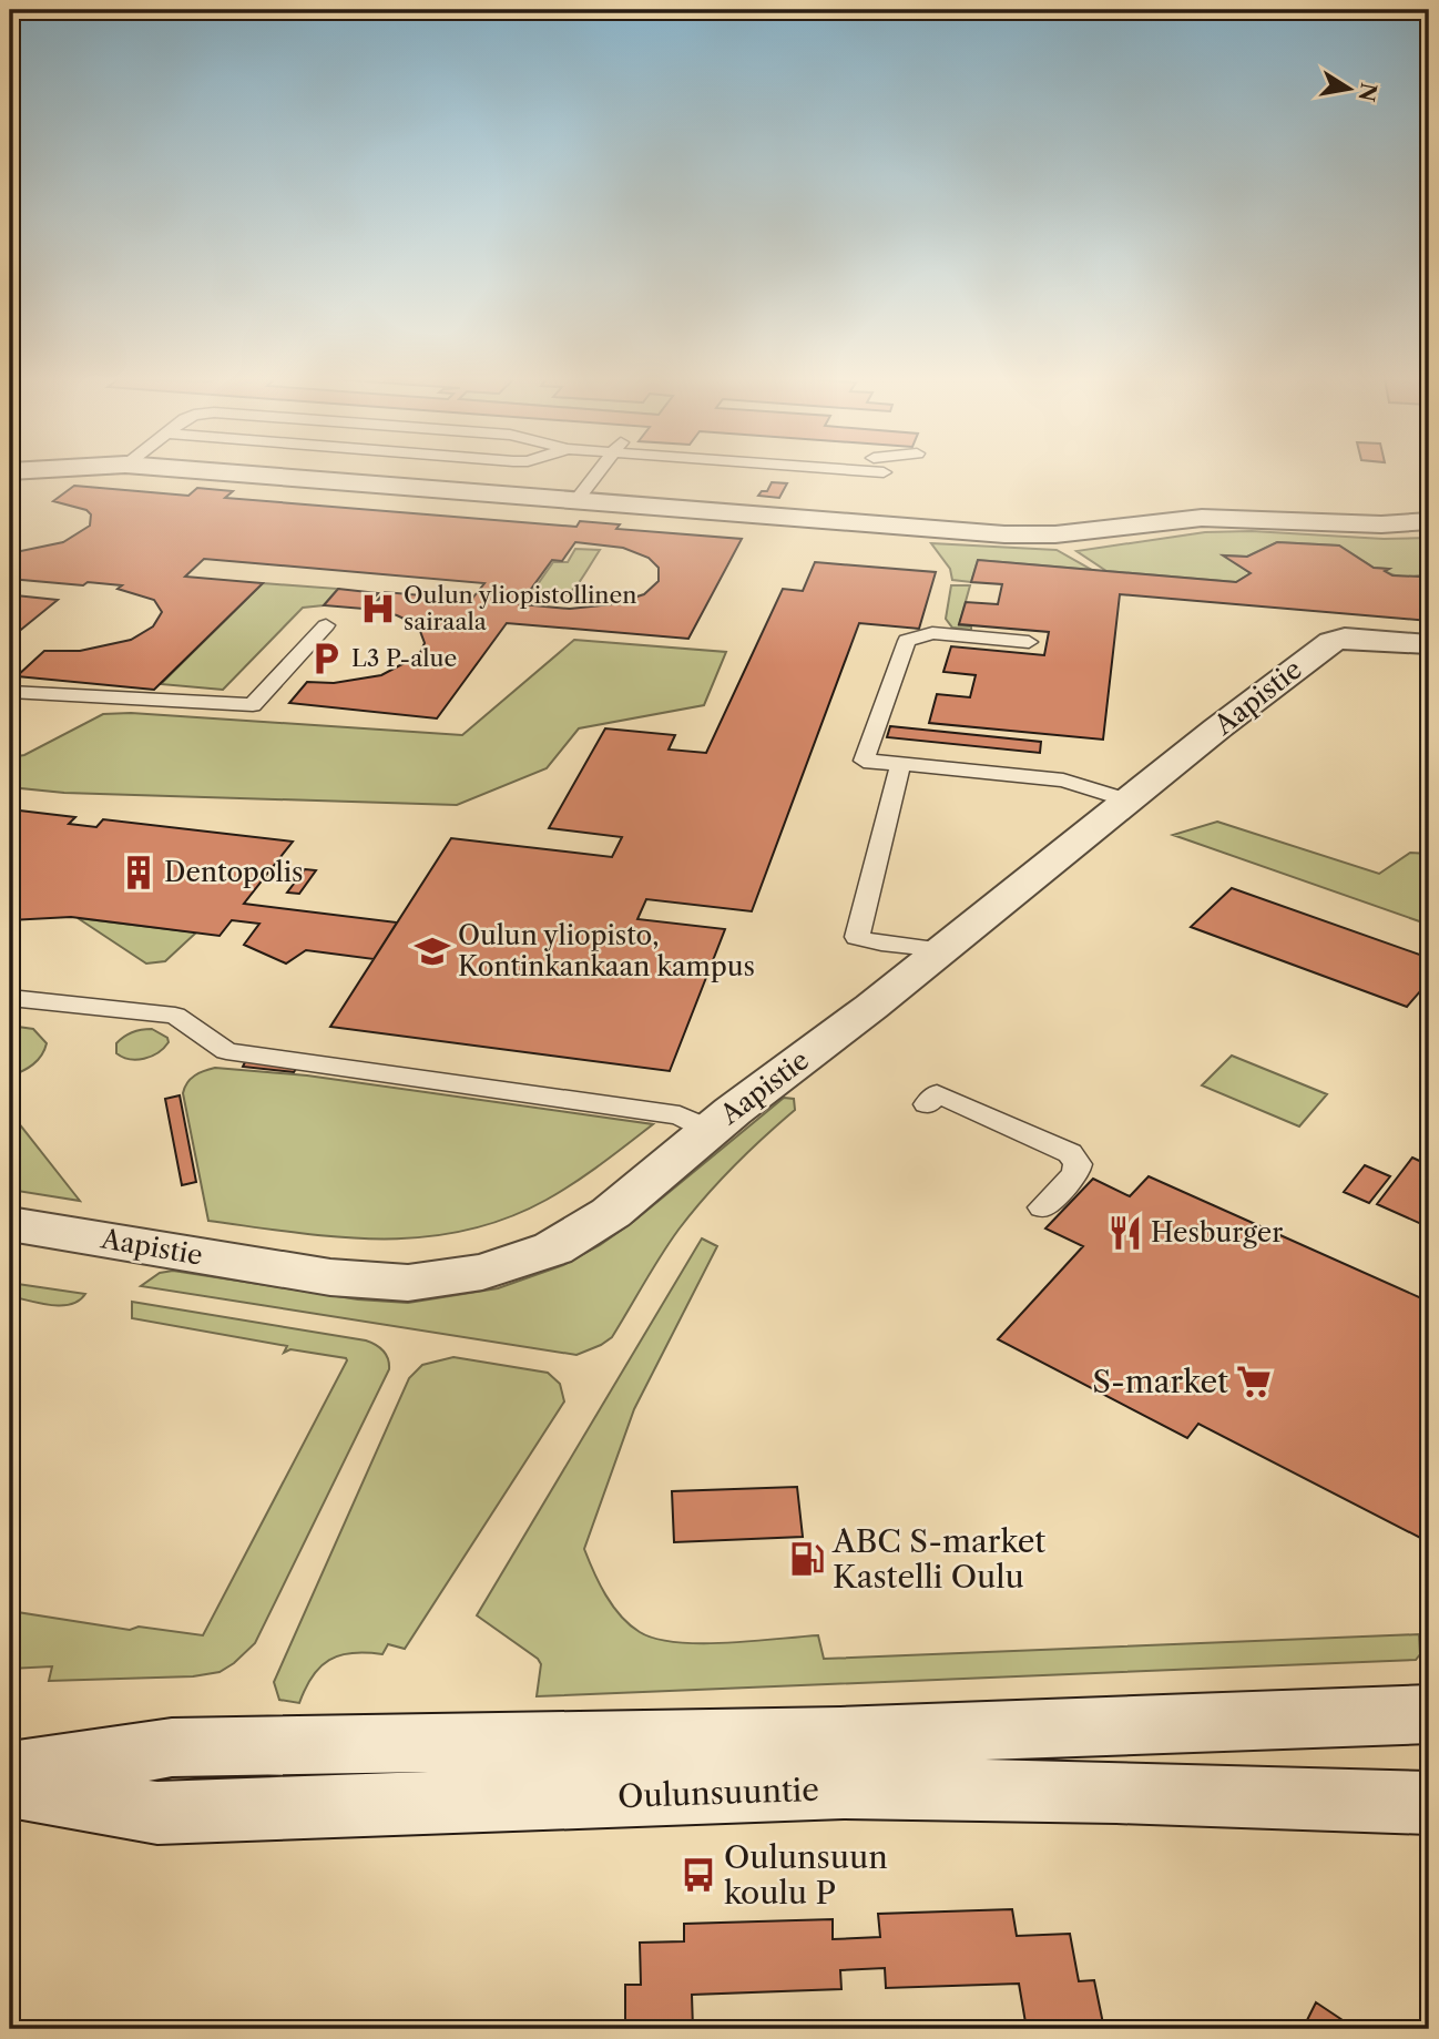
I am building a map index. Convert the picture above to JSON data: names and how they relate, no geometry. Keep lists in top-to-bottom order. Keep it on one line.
{"streets":{"street":["Aapistie","Oulunsuuntie"]},"places":{"hospital":["Oulun yliopistollinen sairaala"],"parking":["L3 P-alue"],"building":["Dentopolis"],"school or university":["Oulun yliopisto, Kontinkankaan kampus"],"restaurant":["Hesburger"],"supermarket":["S-market"],"fuel station":["ABC S-market Kastelli Oulu"],"bus stop":["Oulunsuun koulu P"]},"north":"right"}
